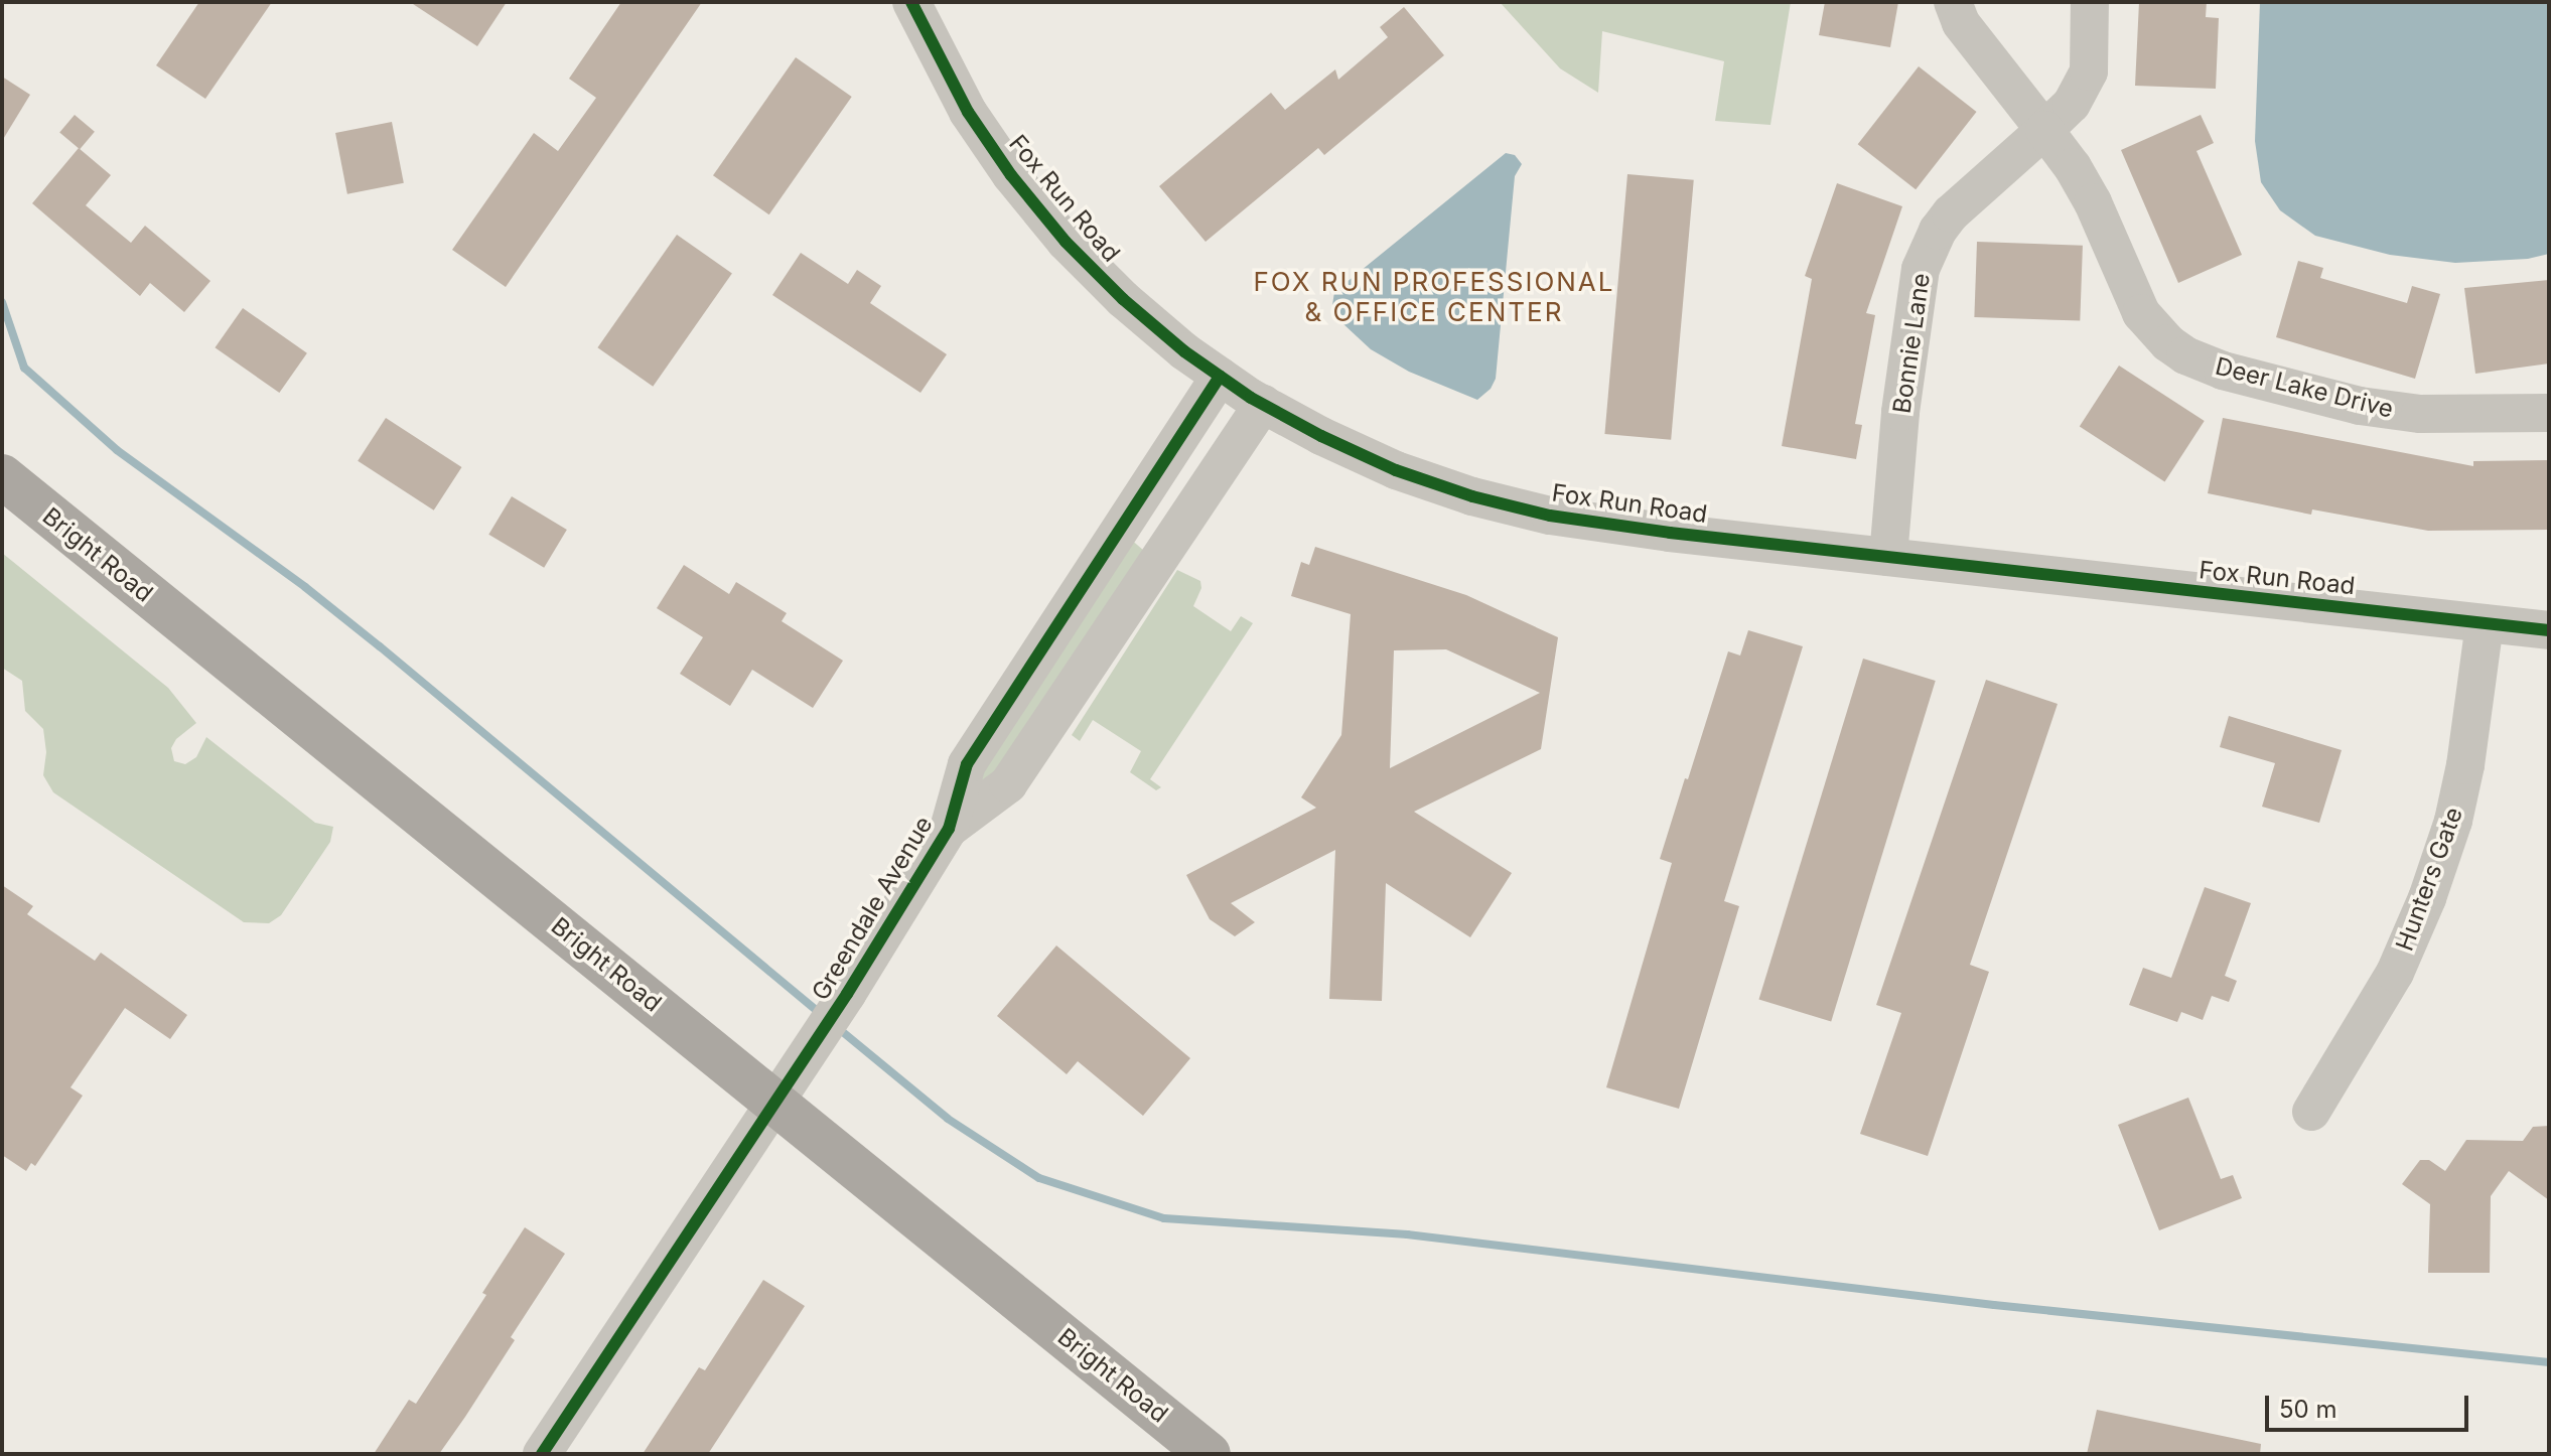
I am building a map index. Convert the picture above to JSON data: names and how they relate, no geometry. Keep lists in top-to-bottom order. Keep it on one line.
{"streets":{"main road":["Bright Road"],"street":["Fox Run Road","Bonnie Lane","Deer Lake Drive","Hunters Gate","Greendale Avenue"]},"crossings":[["Fox Run Road","Bonnie Lane"],["Fox Run Road","Hunters Gate"],["Fox Run Road","Greendale Avenue"],["Bonnie Lane","Deer Lake Drive"],["Bright Road","Greendale Avenue"]],"districts":["FOX RUN PROFESSIONAL & OFFICE CENTER"],"scale_bar":"50 m"}
